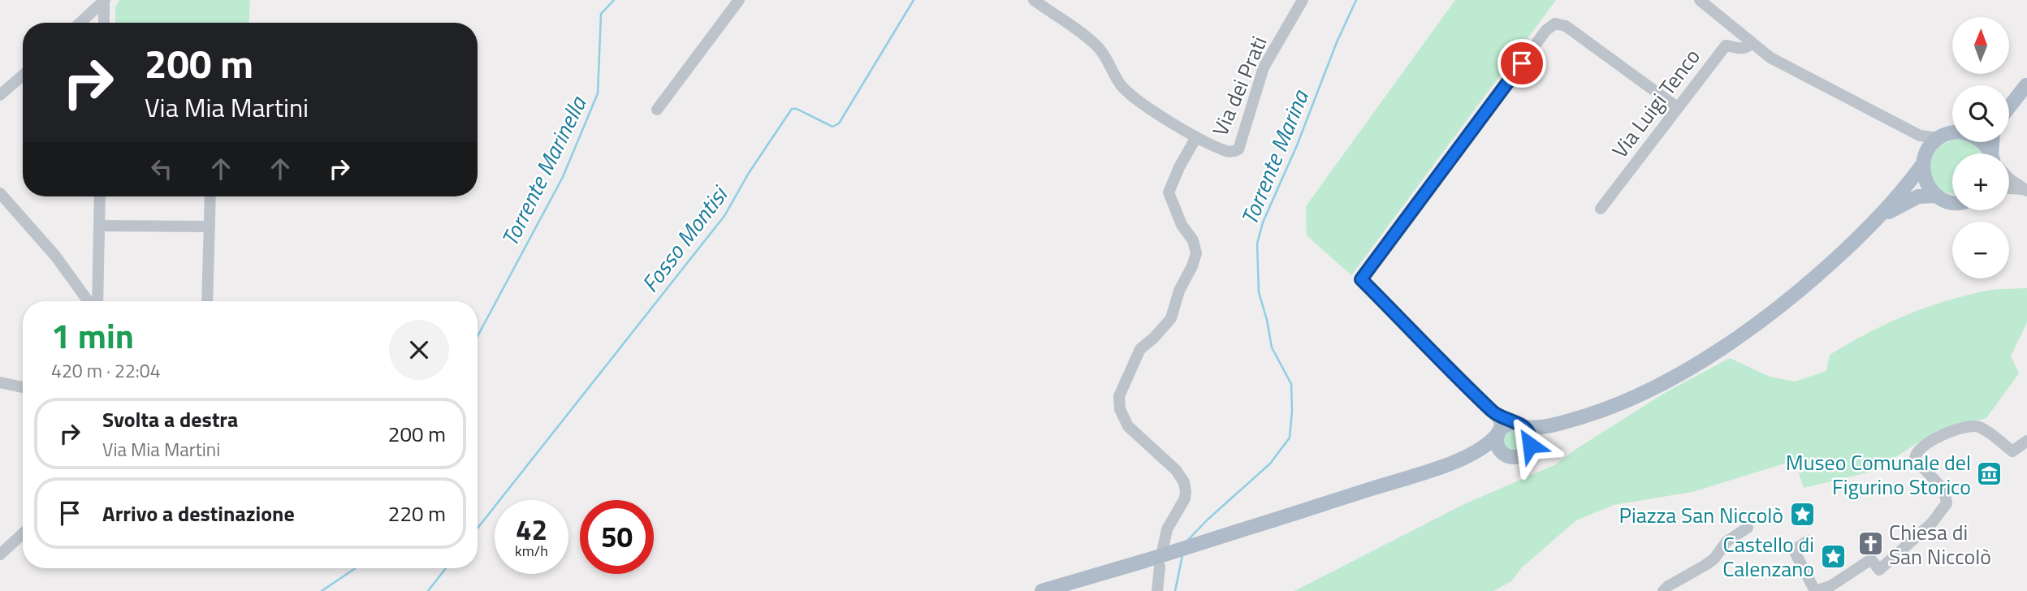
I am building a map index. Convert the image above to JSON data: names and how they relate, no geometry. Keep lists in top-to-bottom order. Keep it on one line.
{"streets":{"street":["Via dei Prati","Via Luigi Tenco"]},"water":["Torrente Marina","Torrente Marinella","Fosso Montisi"],"places":{"museum":["Museo Comunale del Figurino Storico"],"place":["Piazza San Niccolò","Castello di Calenzano"],"church":["Chiesa di San Niccolò"]},"north":"top","page":{"map_buttons":["+","−"],"turn":["200 m","Via Mia Martini"],"heading":["1 min","420 m · 22:04"],"list":[{"name":"Svolta a destra","note":"Via Mia Martini","value":"200 m"},{"name":"Arrivo a destinazione","value":"220 m"}],"speed":"42 km/h","limit":"50"}}
